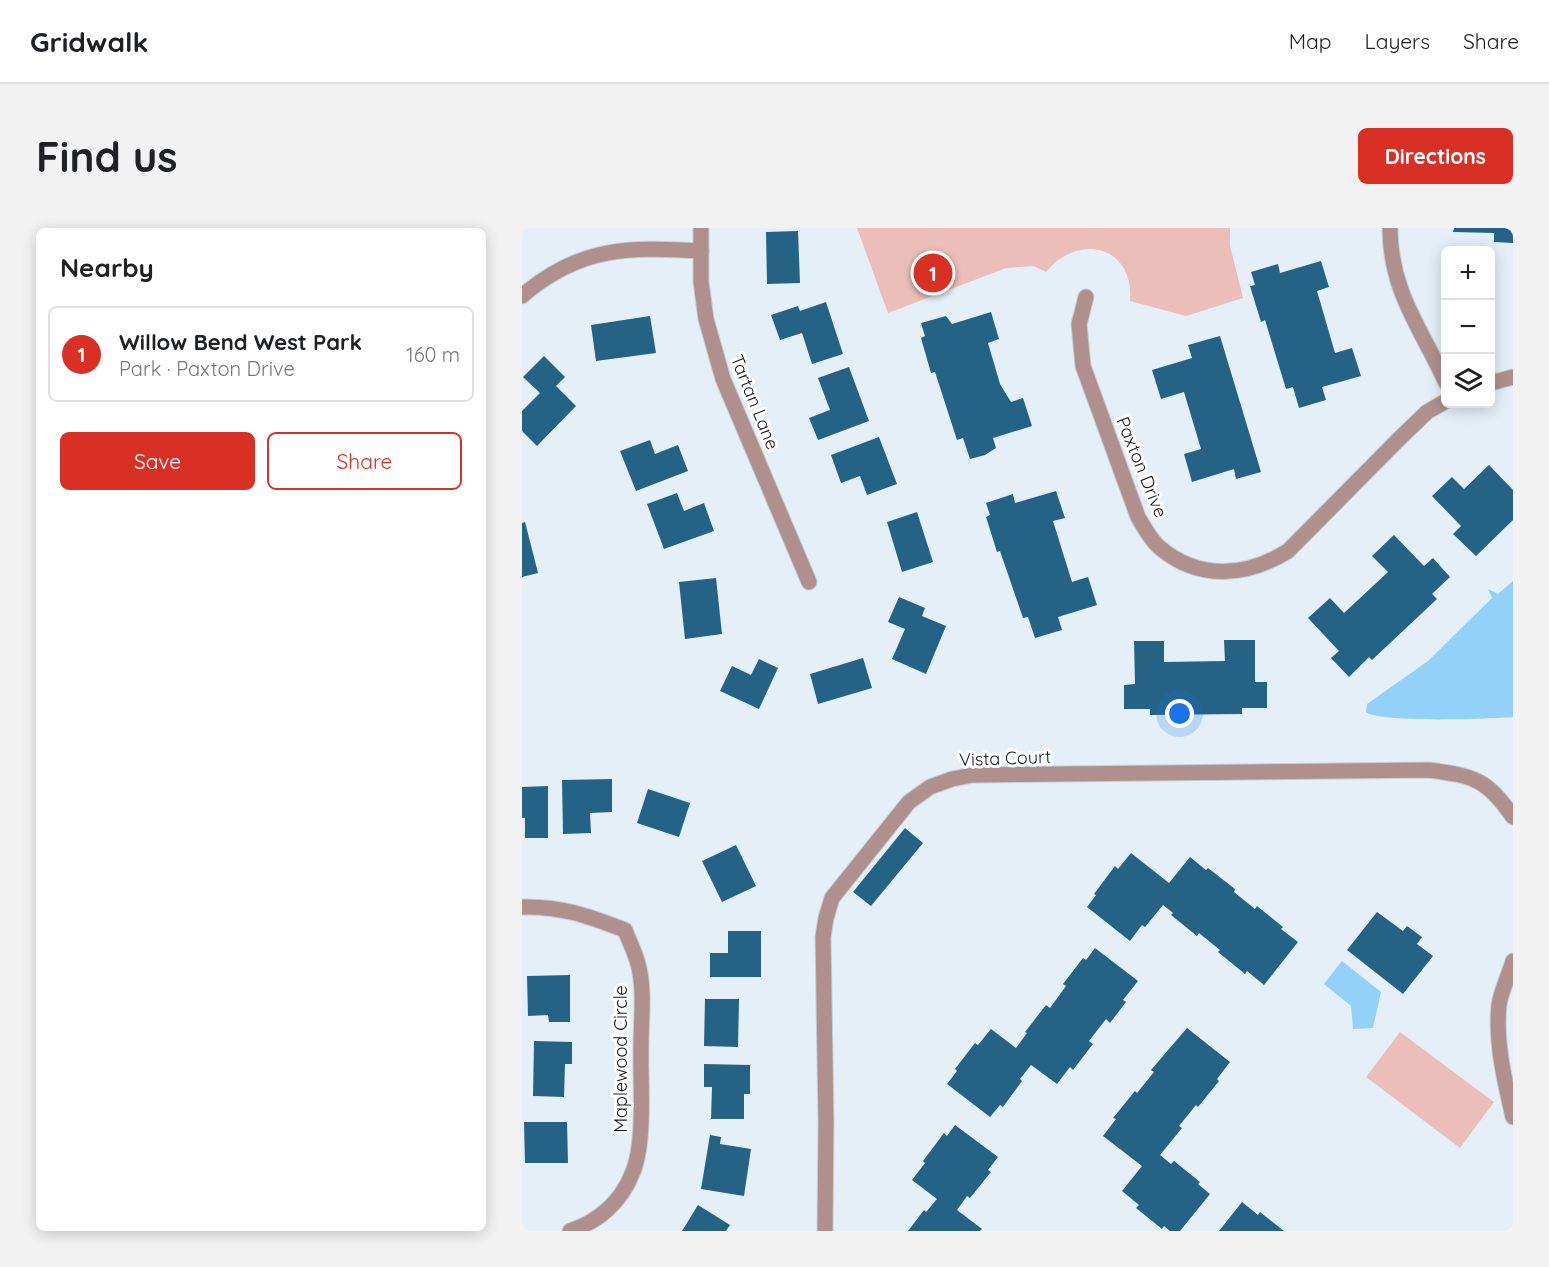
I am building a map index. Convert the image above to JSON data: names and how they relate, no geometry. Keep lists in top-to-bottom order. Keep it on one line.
{"streets":{"street":["Tartan Lane","Paxton Drive","Vista Court","Maplewood Circle"]},"page":{"header":"Gridwalk","nav":["Map","Layers","Share"],"buttons":["Directions",["Save","Share"]],"title":"Find us","heading":"Nearby","map_buttons":["+","−"],"pins":"1","list":[{"mark":"1","name":"Willow Bend West Park","note":"Park · Paxton Drive","value":"160 m"}]}}
